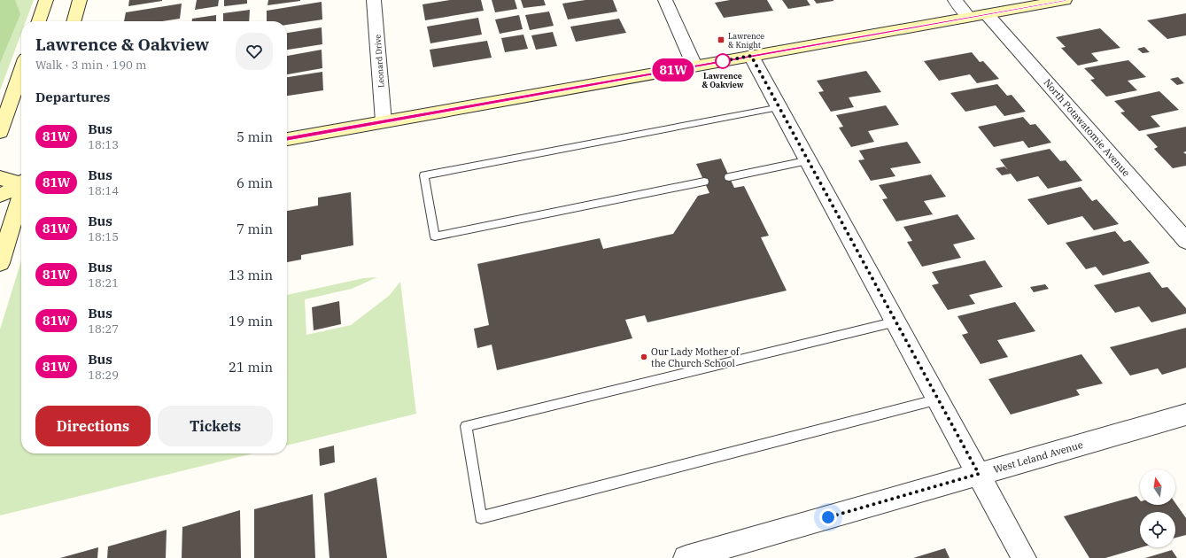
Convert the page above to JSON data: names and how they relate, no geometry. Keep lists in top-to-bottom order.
{
  "streets": {
    "street": ["Leonard Drive", "North Potawatomie Avenue", "West Leland Avenue"]
  },
  "places": {
    "transit": ["Lawrence & Knight"],
    "other": ["Lawrence & Oakview", "Our Lady Mother of the Church School"]
  },
  "lines": ["bus line 81W"],
  "north": "top",
  "page": {
    "on_map": "81W",
    "heading": [
      ["Lawrence & Oakview", "Walk · 3 min · 190 m"],
      "Departures"
    ],
    "list": [
      {
        "mark": "81W",
        "name": "Bus",
        "note": "18:13",
        "value": "5 min"
      },
      {
        "mark": "81W",
        "name": "Bus",
        "note": "18:14",
        "value": "6 min"
      },
      {
        "mark": "81W",
        "name": "Bus",
        "note": "18:15",
        "value": "7 min"
      },
      {
        "mark": "81W",
        "name": "Bus",
        "note": "18:21",
        "value": "13 min"
      },
      {
        "mark": "81W",
        "name": "Bus",
        "note": "18:27",
        "value": "19 min"
      },
      {
        "mark": "81W",
        "name": "Bus",
        "note": "18:29",
        "value": "21 min"
      }
    ],
    "buttons": ["Directions", "Tickets"]
  }
}
